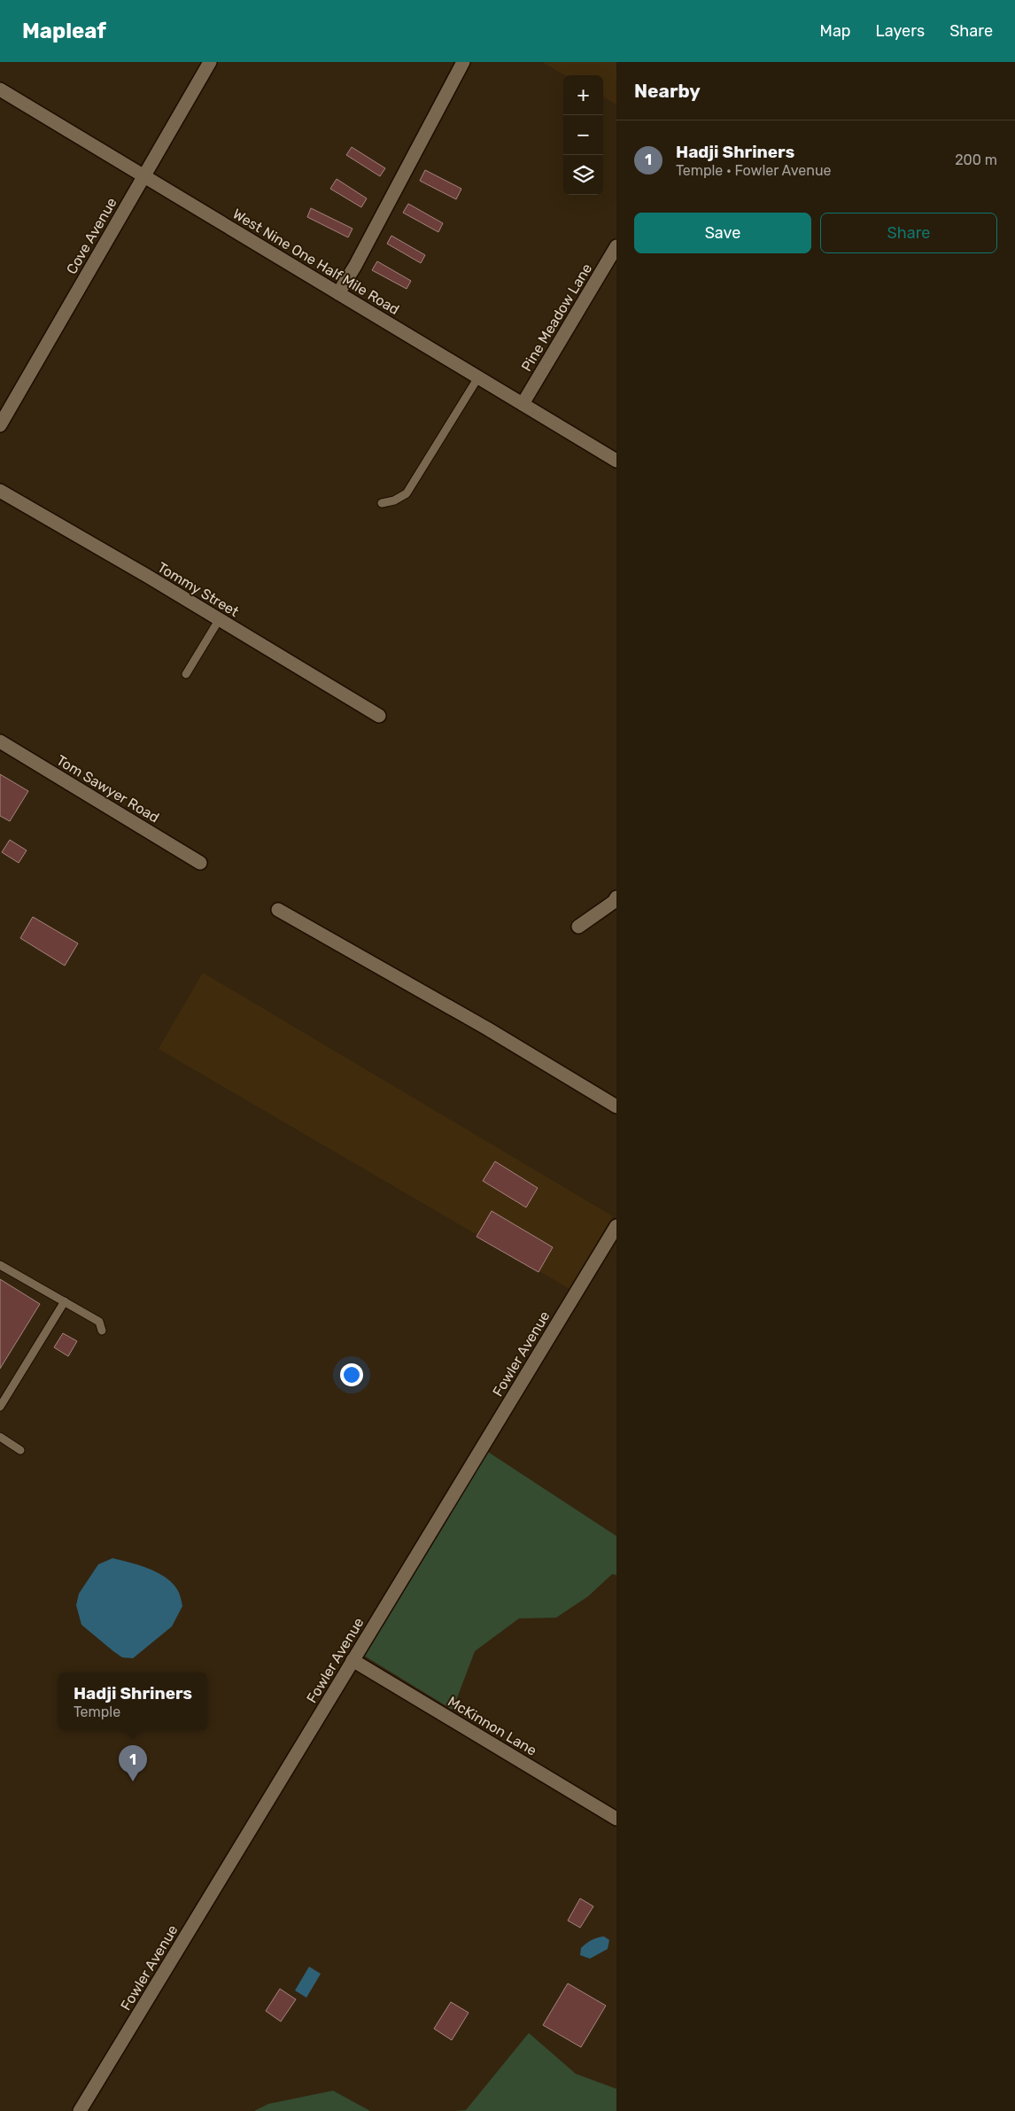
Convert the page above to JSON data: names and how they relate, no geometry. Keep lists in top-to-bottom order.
{
  "streets": {
    "street": [
      "Cove Avenue",
      "West Nine One Half Mile Road",
      "Pine Meadow Lane",
      "Tommy Street",
      "Tom Sawyer Road",
      "Fowler Avenue",
      "McKinnon Lane"
    ]
  },
  "crossings": [
    ["Cove Avenue", "West Nine One Half Mile Road"],
    ["West Nine One Half Mile Road", "Pine Meadow Lane"],
    ["Fowler Avenue", "McKinnon Lane"]
  ],
  "page": {
    "header": "Mapleaf",
    "nav": ["Map", "Layers", "Share"],
    "heading": "Nearby",
    "map_buttons": ["+", "−"],
    "list": [
      {
        "mark": "1",
        "name": "Hadji Shriners",
        "note": "Temple · Fowler Avenue",
        "value": "200 m"
      }
    ],
    "buttons": ["Save", "Share"],
    "popup": ["Hadji Shriners", "Temple"],
    "pins": "1"
  }
}
